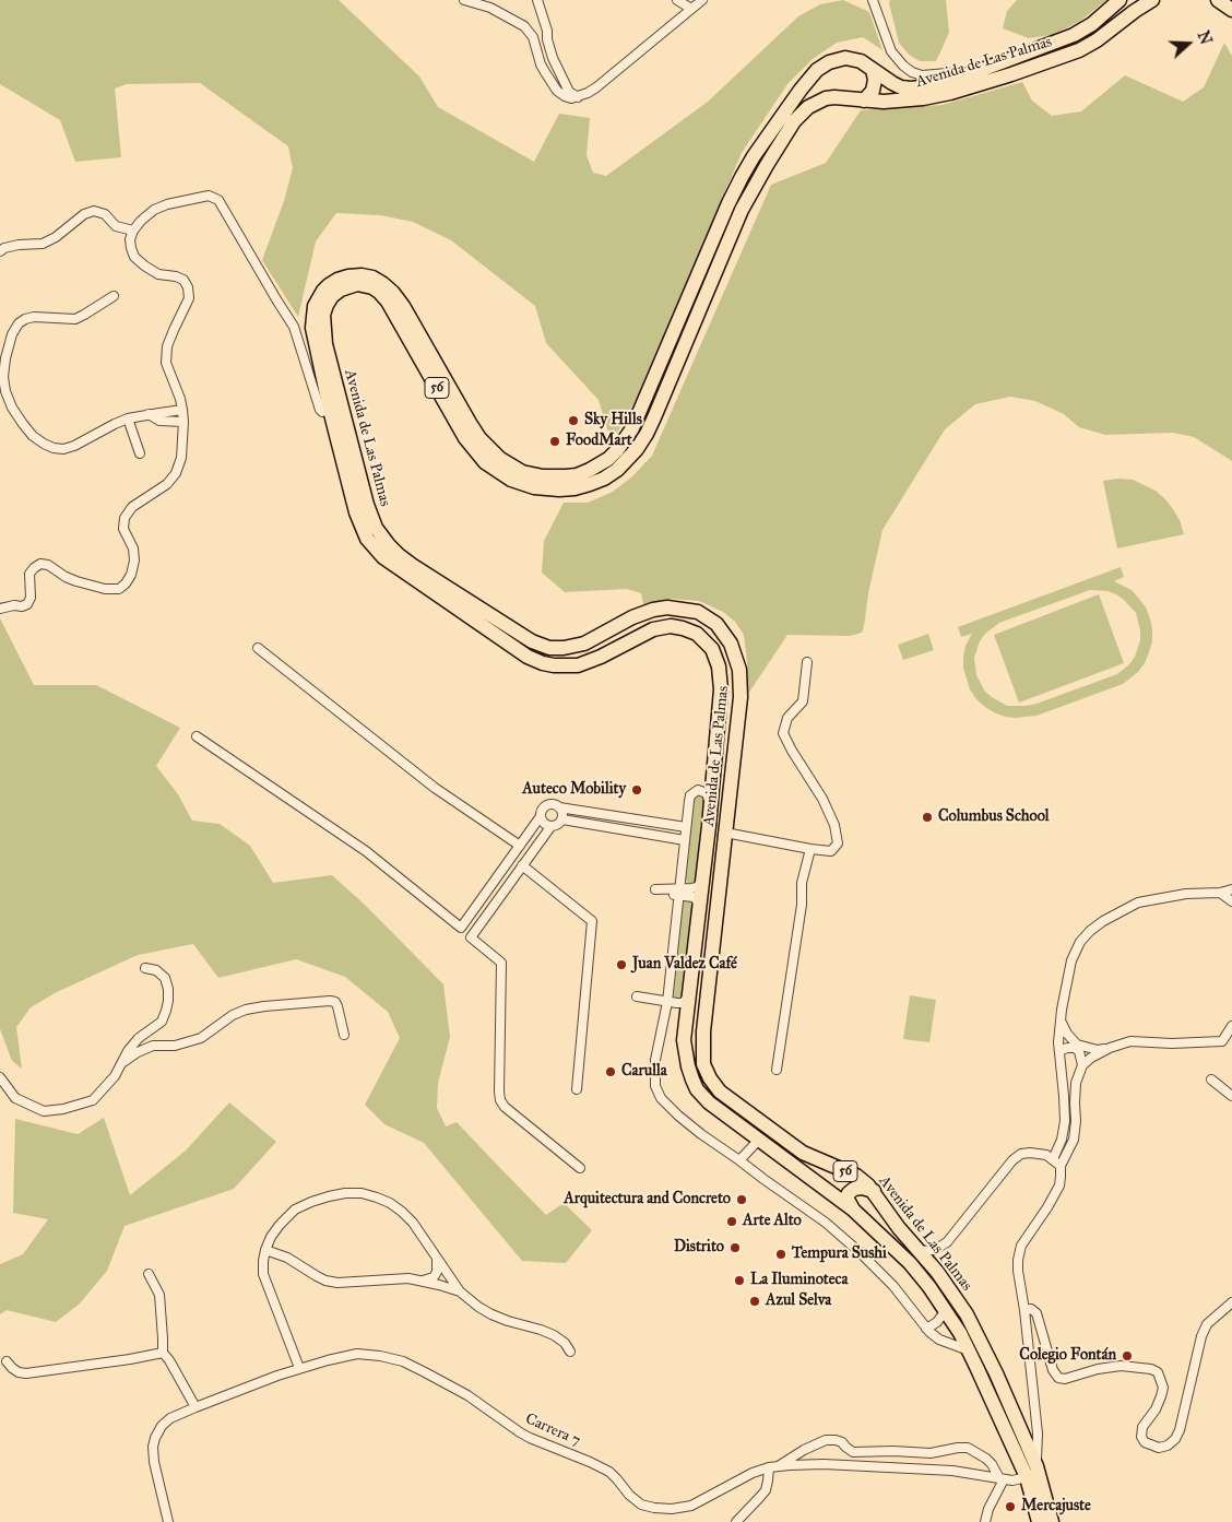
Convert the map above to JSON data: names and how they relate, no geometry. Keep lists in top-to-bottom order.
{
  "streets": {
    "main road": ["Avenida de Las Palmas", "56"],
    "street": ["Carrera 7"]
  },
  "crossings": [
    ["Avenida de Las Palmas", "Carrera 7"]
  ],
  "places": [
    "Sky Hills",
    "FoodMart",
    "Auteco Mobility",
    "Columbus School",
    "Juan Valdez Café",
    "Carulla",
    "Arquitectura and Concreto",
    "Arte Alto",
    "Distrito",
    "Tempura Sushi",
    "La Iluminoteca",
    "Azul Selva",
    "Colegio Fontán",
    "Mercajuste"
  ],
  "north": "right"
}
